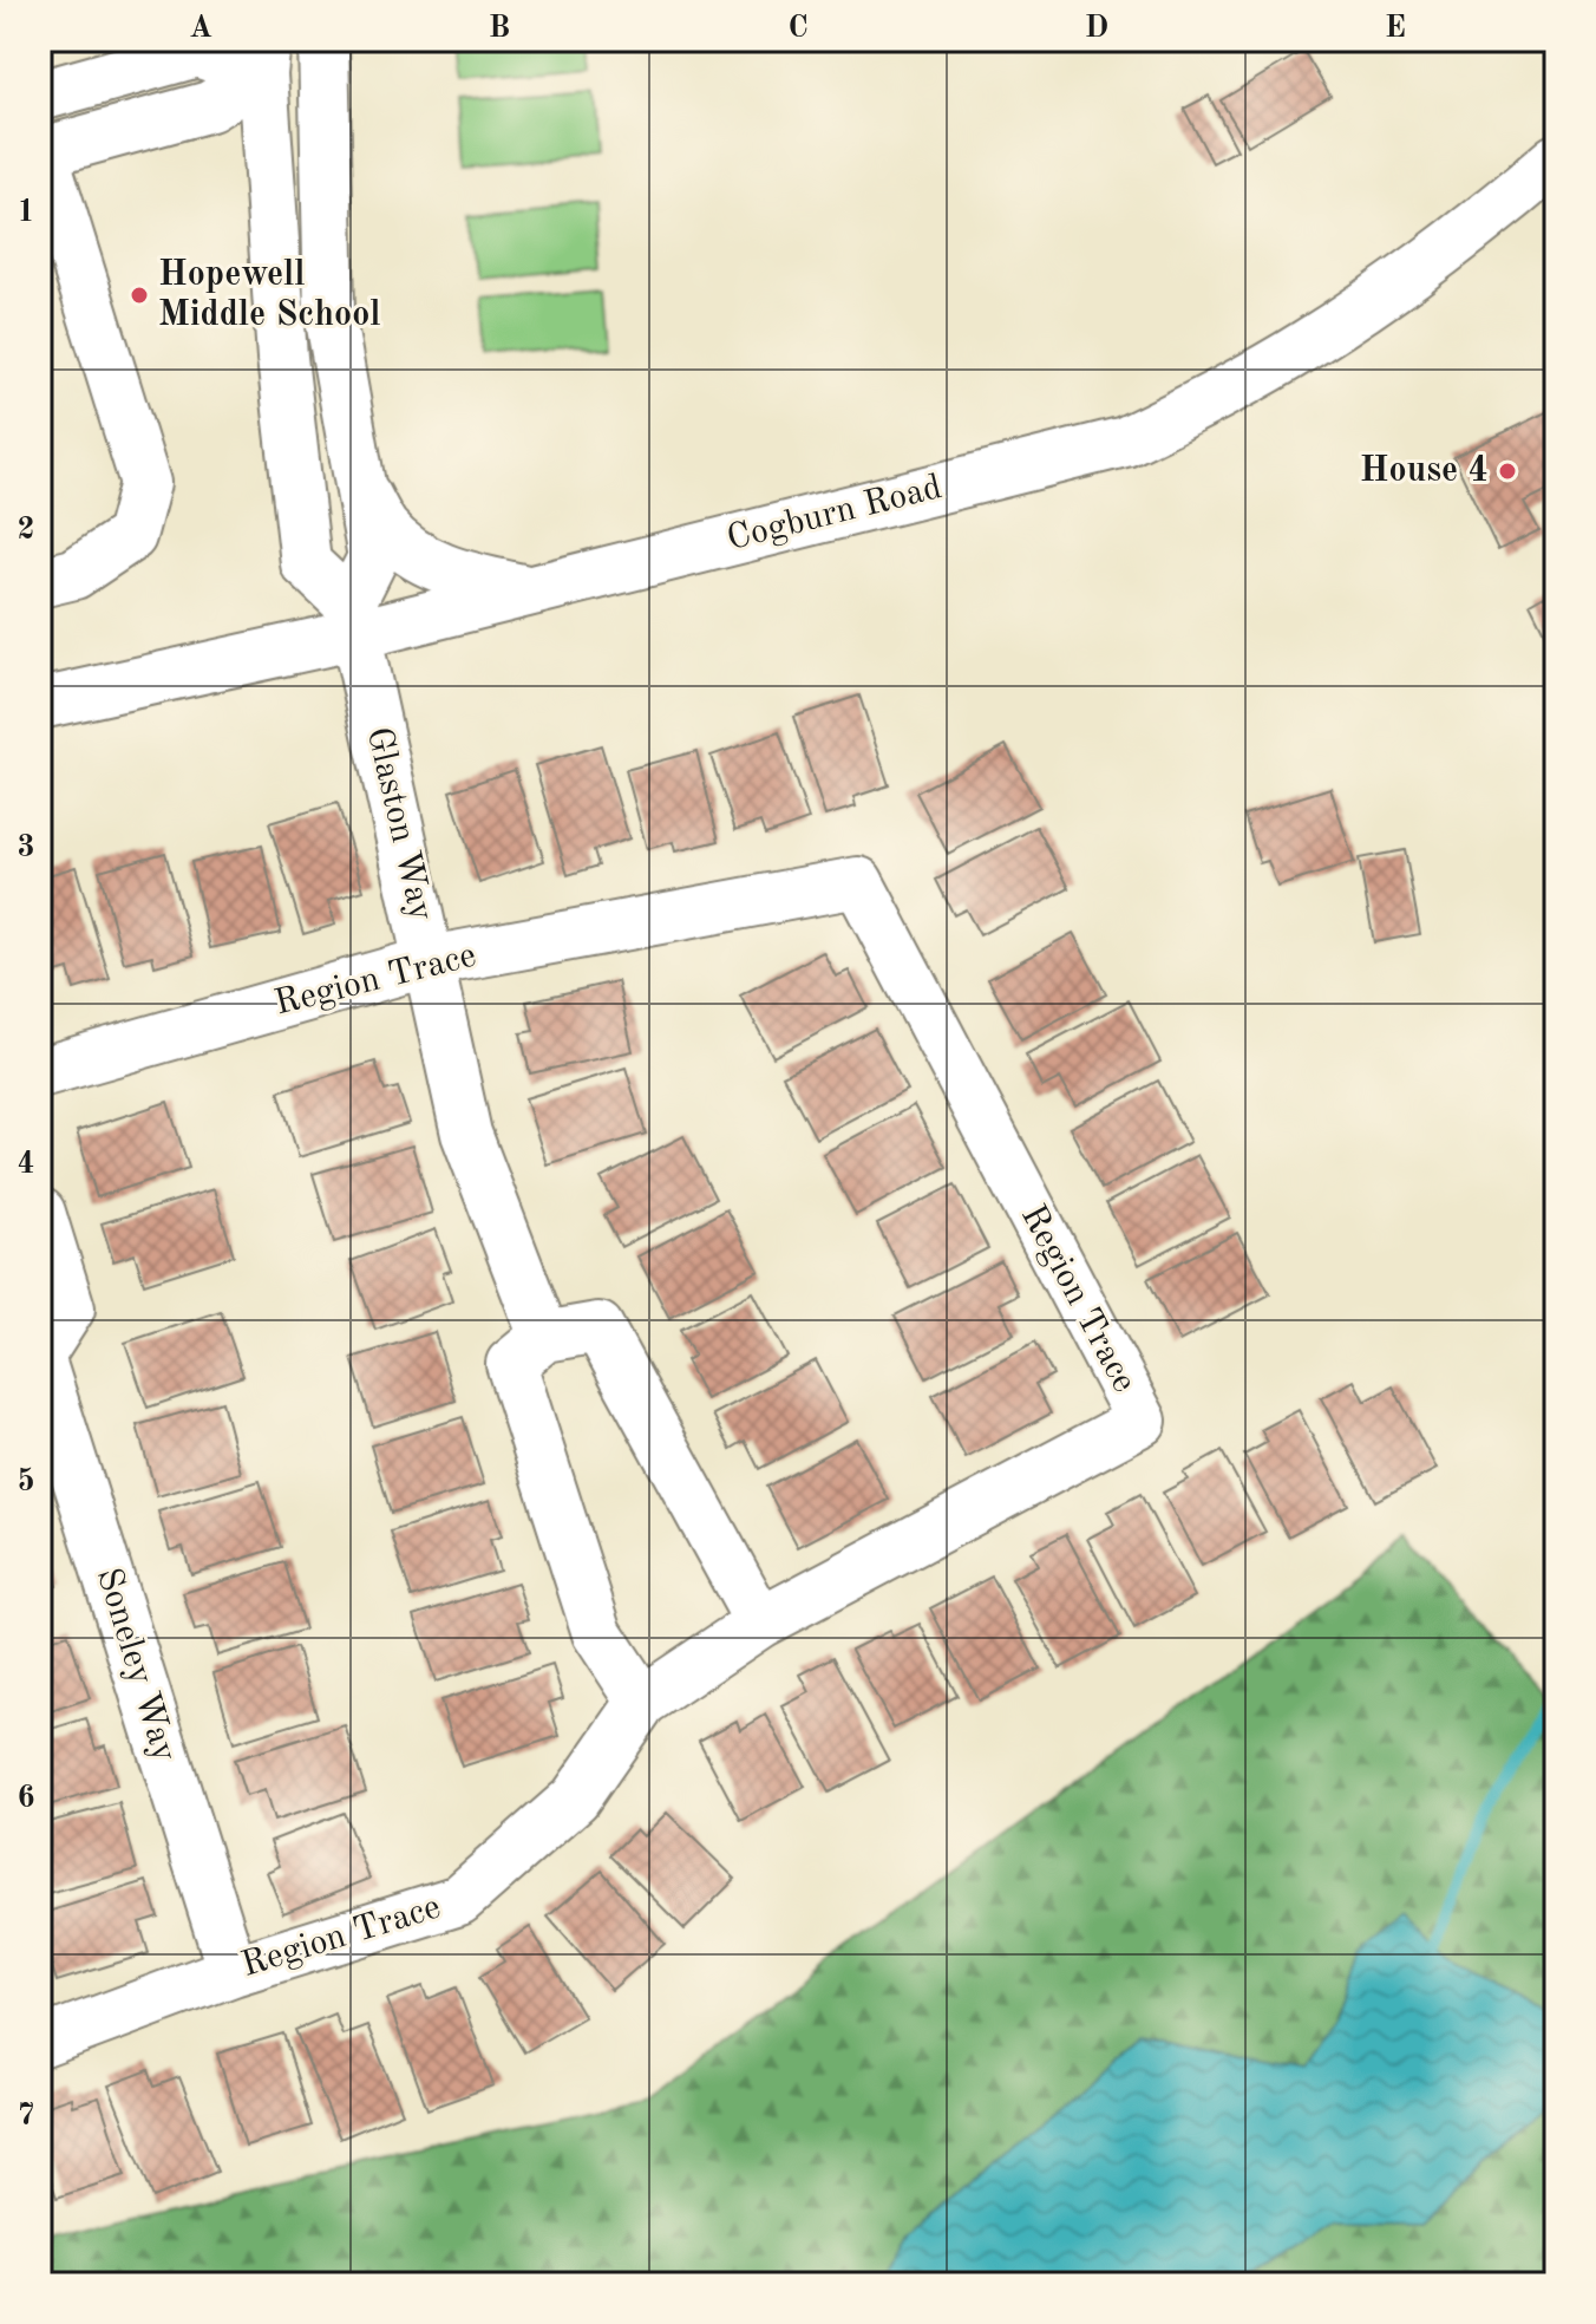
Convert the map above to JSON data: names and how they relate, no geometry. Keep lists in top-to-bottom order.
{
  "streets": {
    "street": [
      "Cogburn Road",
      "Glaston Way",
      "Region Trace",
      "Soneley Way"
    ]
  },
  "crossings": [
    ["Cogburn Road", "Glaston Way"],
    ["Glaston Way", "Region Trace"],
    ["Region Trace", "Soneley Way"]
  ],
  "places": ["Hopewell Middle School", "House 4"],
  "grid": {
    "columns": [
      "A",
      "B",
      "C",
      "D",
      "E"
    ],
    "rows": [
      "1",
      "2",
      "3",
      "4",
      "5",
      "6",
      "7"
    ]
  }
}
